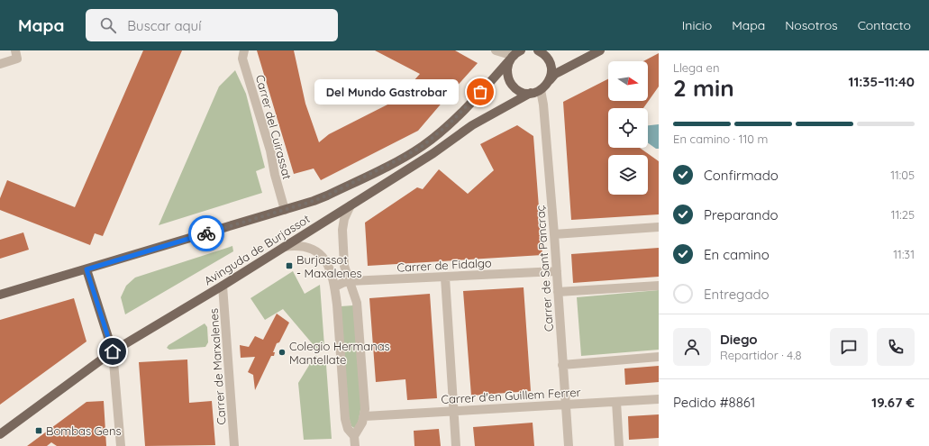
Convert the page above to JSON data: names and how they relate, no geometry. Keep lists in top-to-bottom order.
{
  "streets": {
    "main road": ["Avinguda de Burjassot"],
    "street": [
      "Carrer del Cuirassat",
      "Carrer de Fidalgo",
      "Carrer de Sant Pancraç",
      "Carrer de Marxalenes",
      "Carrer d'en Guillem Ferrer"
    ]
  },
  "crossings": [
    ["Carrer del Cuirassat", "Avinguda de Burjassot"],
    ["Avinguda de Burjassot", "Carrer de Sant Pancraç"],
    ["Avinguda de Burjassot", "Carrer de Marxalenes"],
    ["Carrer de Fidalgo", "Carrer de Sant Pancraç"],
    ["Carrer de Sant Pancraç", "Carrer d'en Guillem Ferrer"]
  ],
  "places": {
    "other": ["Del Mundo Gastrobar", "Colegio Hermanas Mantellate"],
    "transit": ["Burjassot - Maxalenes", "Bombas Gens"]
  },
  "north": "right",
  "page": {
    "header": "Mapa",
    "search": "Buscar aquí",
    "nav": [
      "Inicio",
      "Mapa",
      "Nosotros",
      "Contacto"
    ],
    "heading": ["2 min", "Llega en", "11:35–11:40"],
    "panel": [
      "Diego",
      "Repartidor · 4.8",
      "Pedido #8861",
      "19.67 €"
    ],
    "bubble": "Del Mundo Gastrobar",
    "bar": "En camino · 110 m",
    "list": [
      ["Confirmado", "11:05"],
      ["Preparando", "11:25"],
      ["En camino", "11:31"],
      "Entregado"
    ]
  }
}
